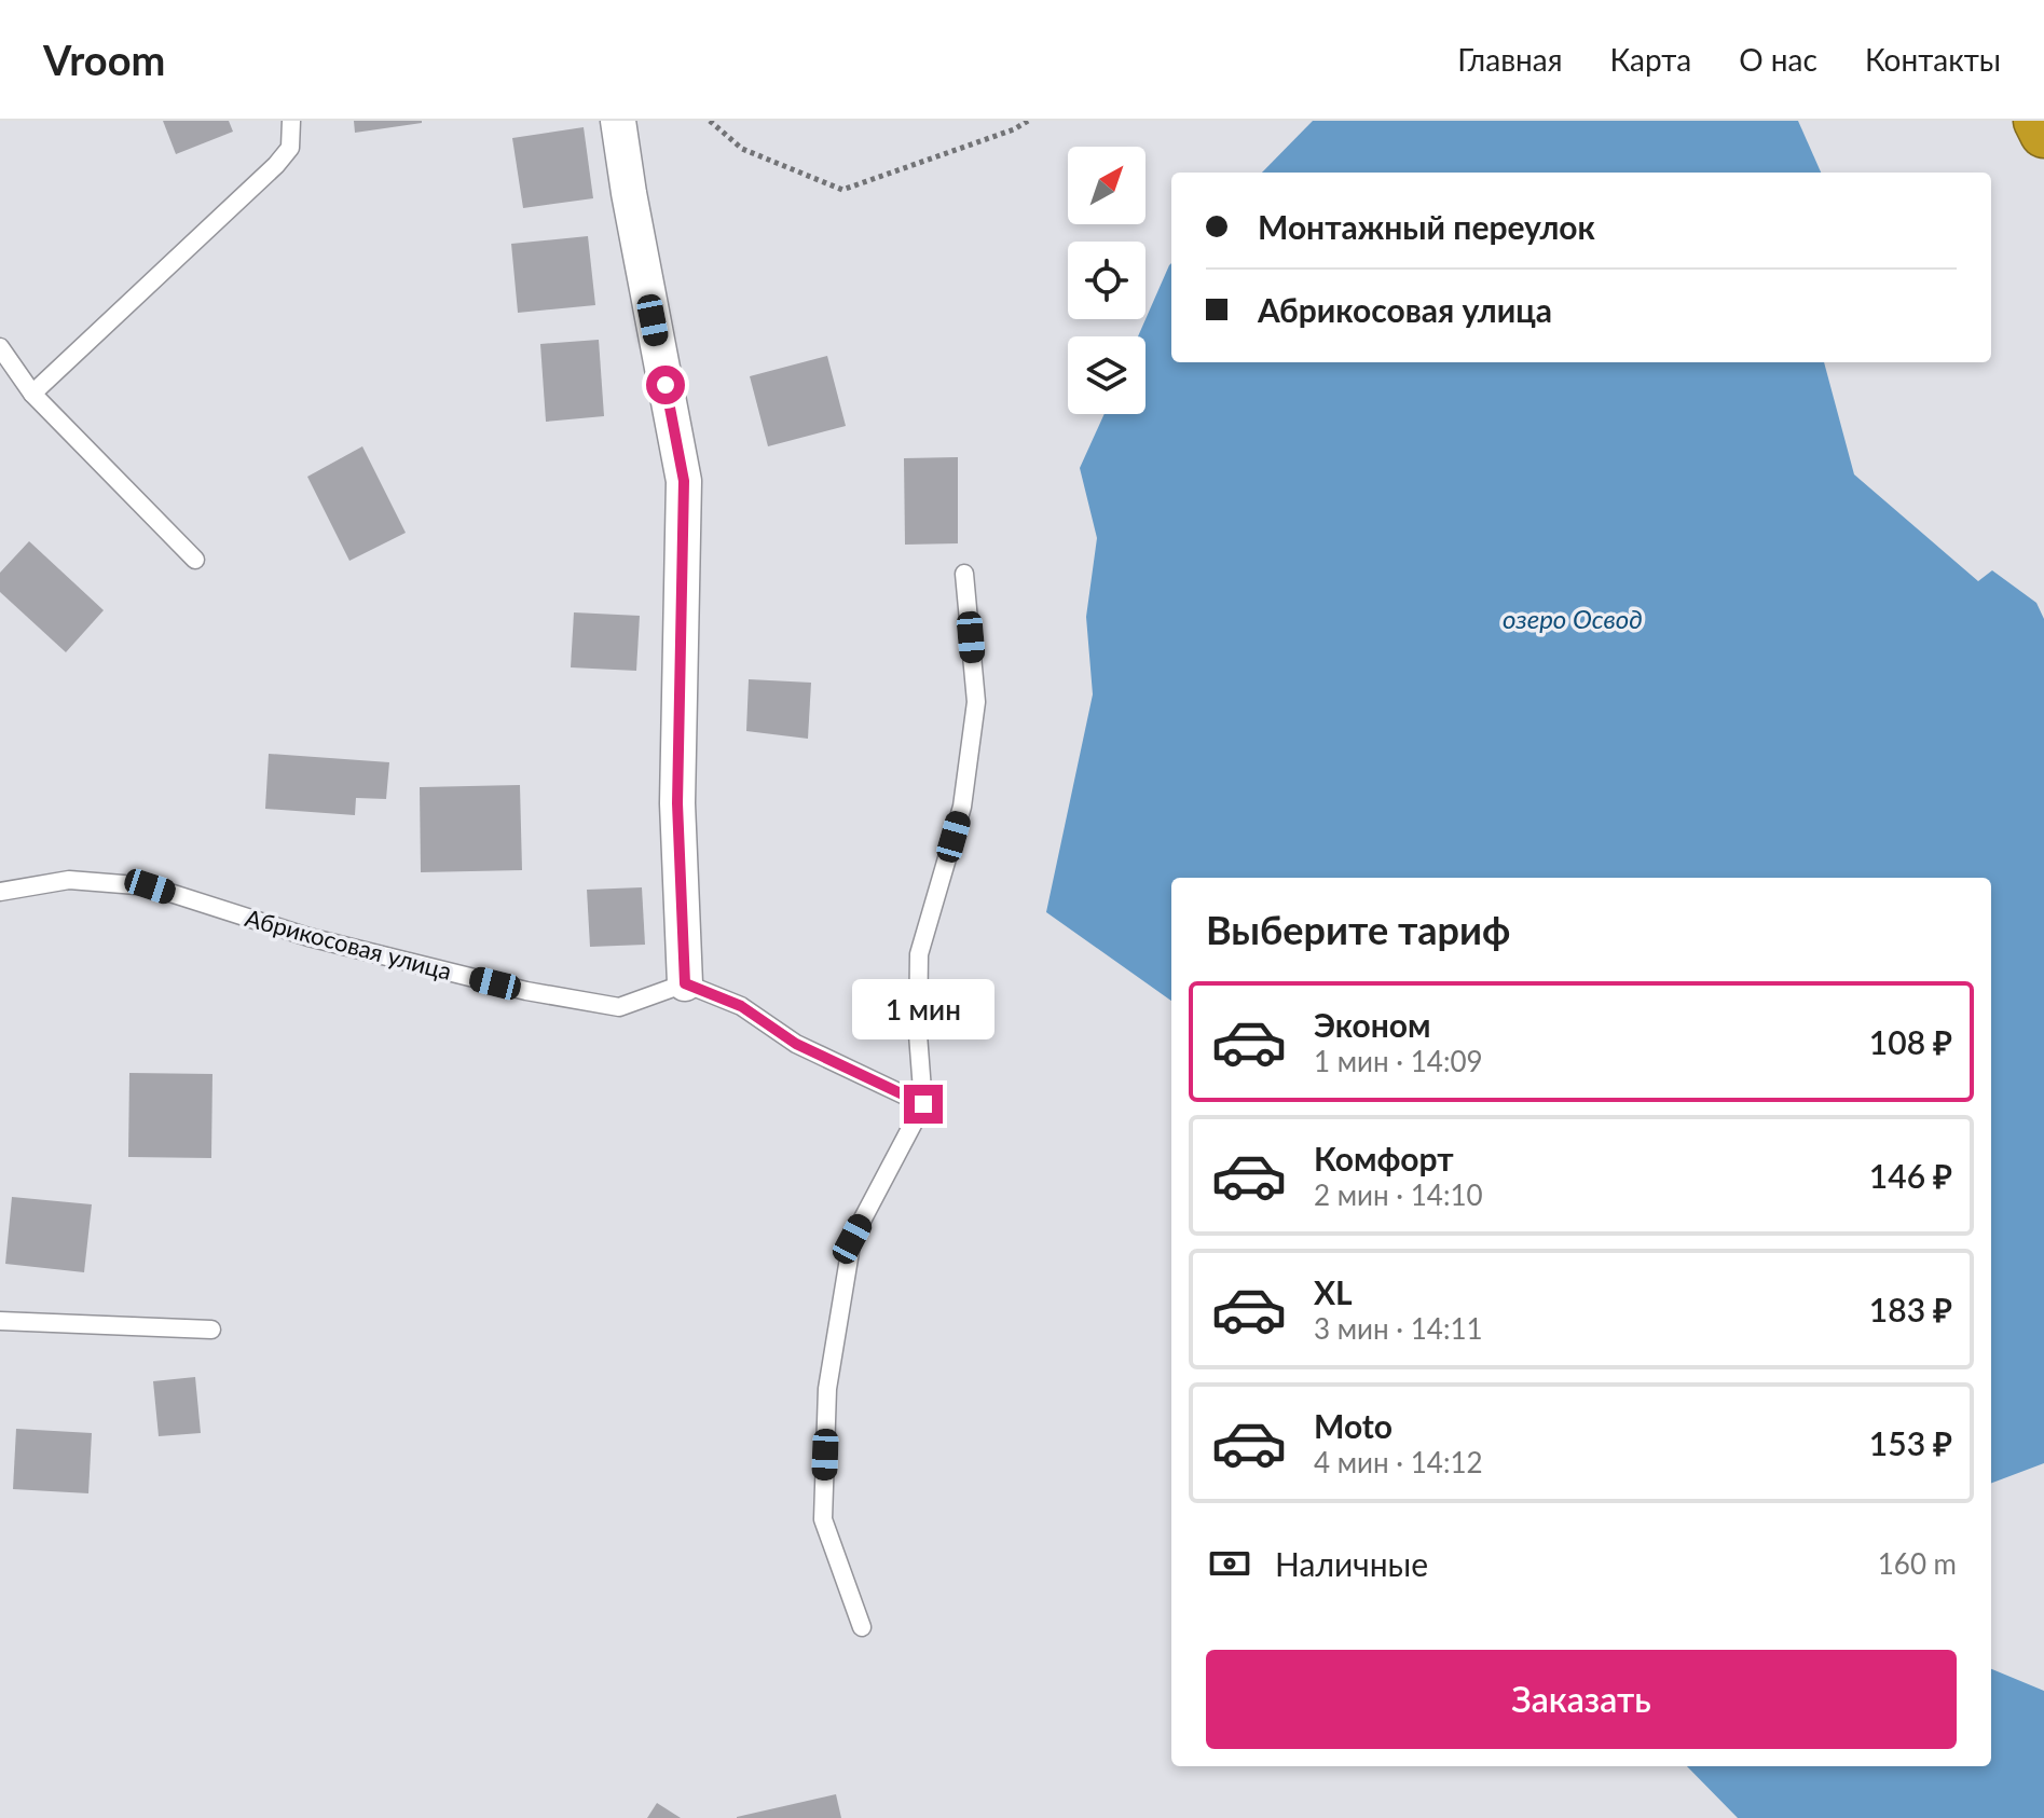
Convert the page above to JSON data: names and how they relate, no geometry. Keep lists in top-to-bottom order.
{
  "streets": {
    "lane": ["Абрикосовая улица"]
  },
  "water": ["озеро Освод"],
  "north": "top right",
  "page": {
    "header": "Vroom",
    "nav": [
      "Главная",
      "Карта",
      "О нас",
      "Контакты"
    ],
    "banner": ["Монтажный переулок", "Абрикосовая улица"],
    "heading": "Выберите тариф",
    "bubble": "1 мин",
    "list": [
      {
        "name": "Эконом",
        "note": "1 мин · 14:09",
        "value": "108 ₽"
      },
      {
        "name": "Комфорт",
        "note": "2 мин · 14:10",
        "value": "146 ₽"
      },
      {
        "name": "XL",
        "note": "3 мин · 14:11",
        "value": "183 ₽"
      },
      {
        "name": "Moto",
        "note": "4 мин · 14:12",
        "value": "153 ₽"
      }
    ],
    "pay": ["Наличные", "160 m"],
    "buttons": "Заказать"
  }
}
